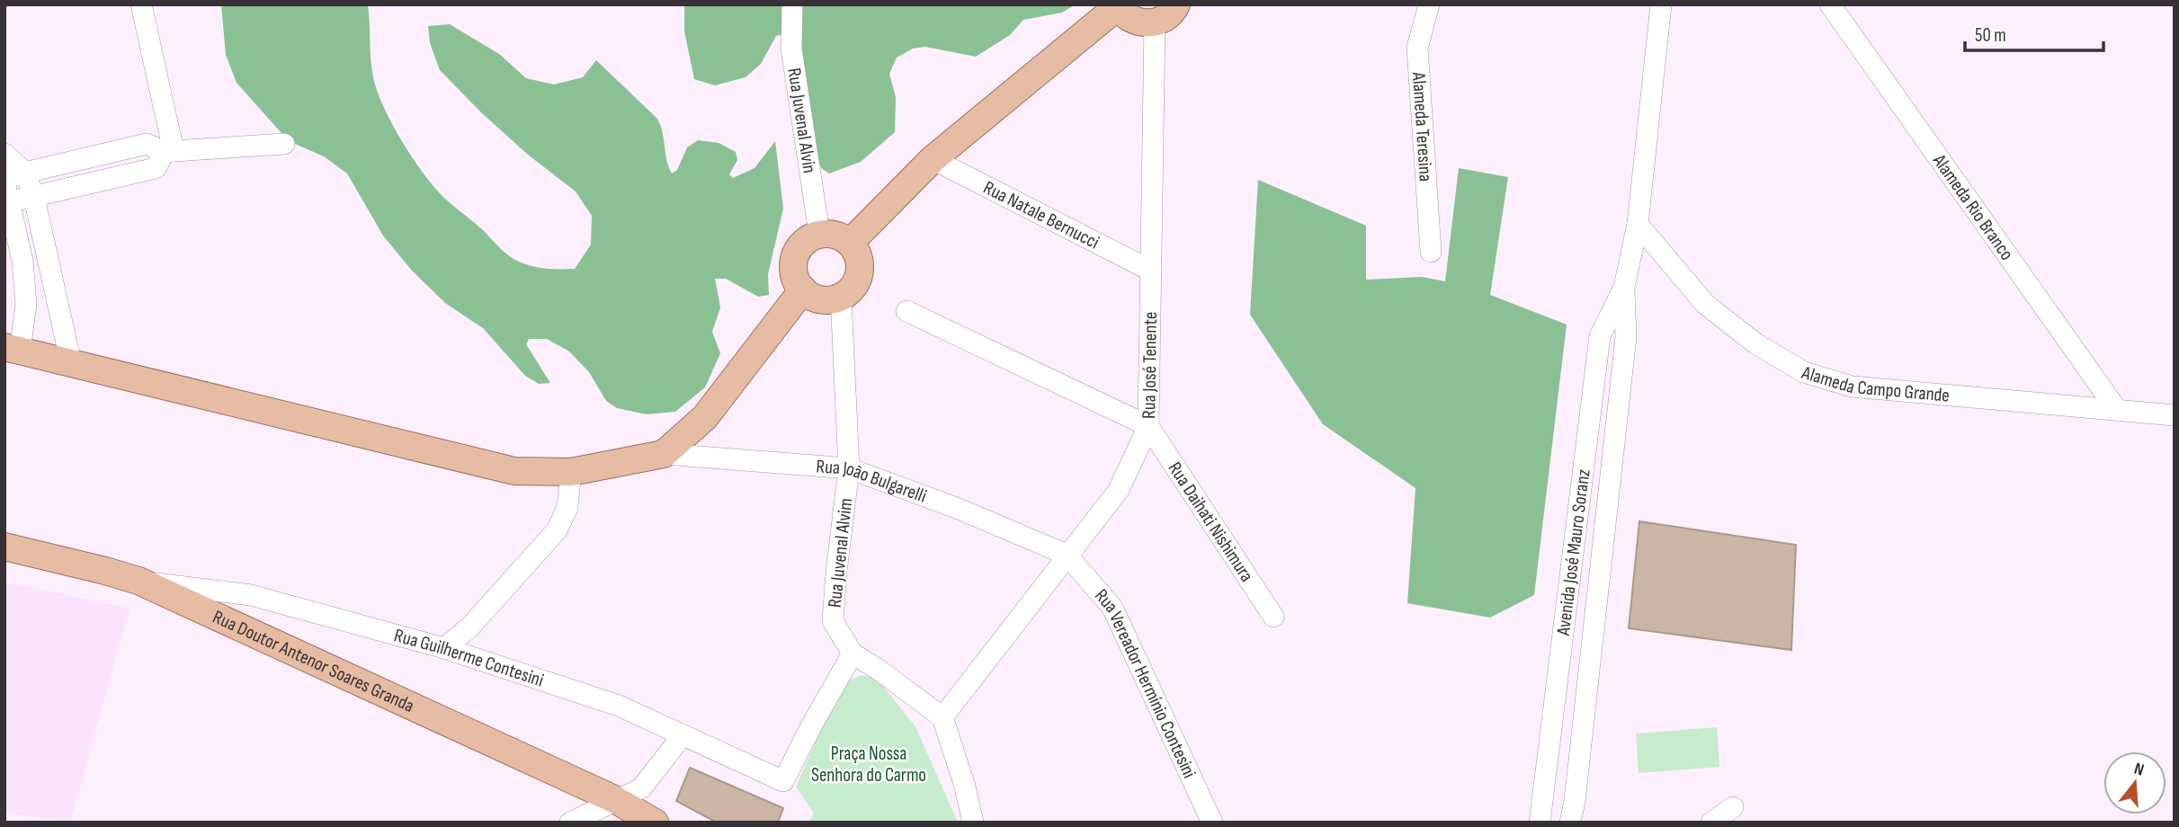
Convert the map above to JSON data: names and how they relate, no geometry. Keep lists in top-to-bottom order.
{
  "streets": {
    "main road": ["Rua Doutor Antenor Soares Granda"],
    "street": [
      "Rua Juvenal Alvin",
      "Alameda Teresina",
      "Alameda Rio Branco",
      "Rua Natale Bernucci",
      "Rua José Tenente",
      "Alameda Campo Grande",
      "Rua João Bulgarelli",
      "Rua Daihati Nishimura",
      "Avenida José Mauro Soranz",
      "Rua Juvenal Alvim",
      "Rua Guilherme Contesini",
      "Rua Vereador Hermínio Contesini"
    ]
  },
  "crossings": [
    ["Rua Juvenal Alvin", "Rua Juvenal Alvim"],
    ["Alameda Rio Branco", "Alameda Campo Grande"],
    ["Rua Natale Bernucci", "Rua José Tenente"],
    ["Rua José Tenente", "Rua João Bulgarelli"],
    ["Rua José Tenente", "Rua Daihati Nishimura"],
    ["Rua José Tenente", "Rua Vereador Hermínio Contesini"],
    ["Alameda Campo Grande", "Avenida José Mauro Soranz"],
    ["Rua João Bulgarelli", "Rua Juvenal Alvim"],
    ["Rua João Bulgarelli", "Rua Vereador Hermínio Contesini"],
    ["Rua Juvenal Alvim", "Rua Guilherme Contesini"],
    ["Rua Guilherme Contesini", "Rua Doutor Antenor Soares Granda"]
  ],
  "parks": ["Praça Nossa Senhora do Carmo"],
  "scale_bar": "50 m",
  "north": "top"
}
